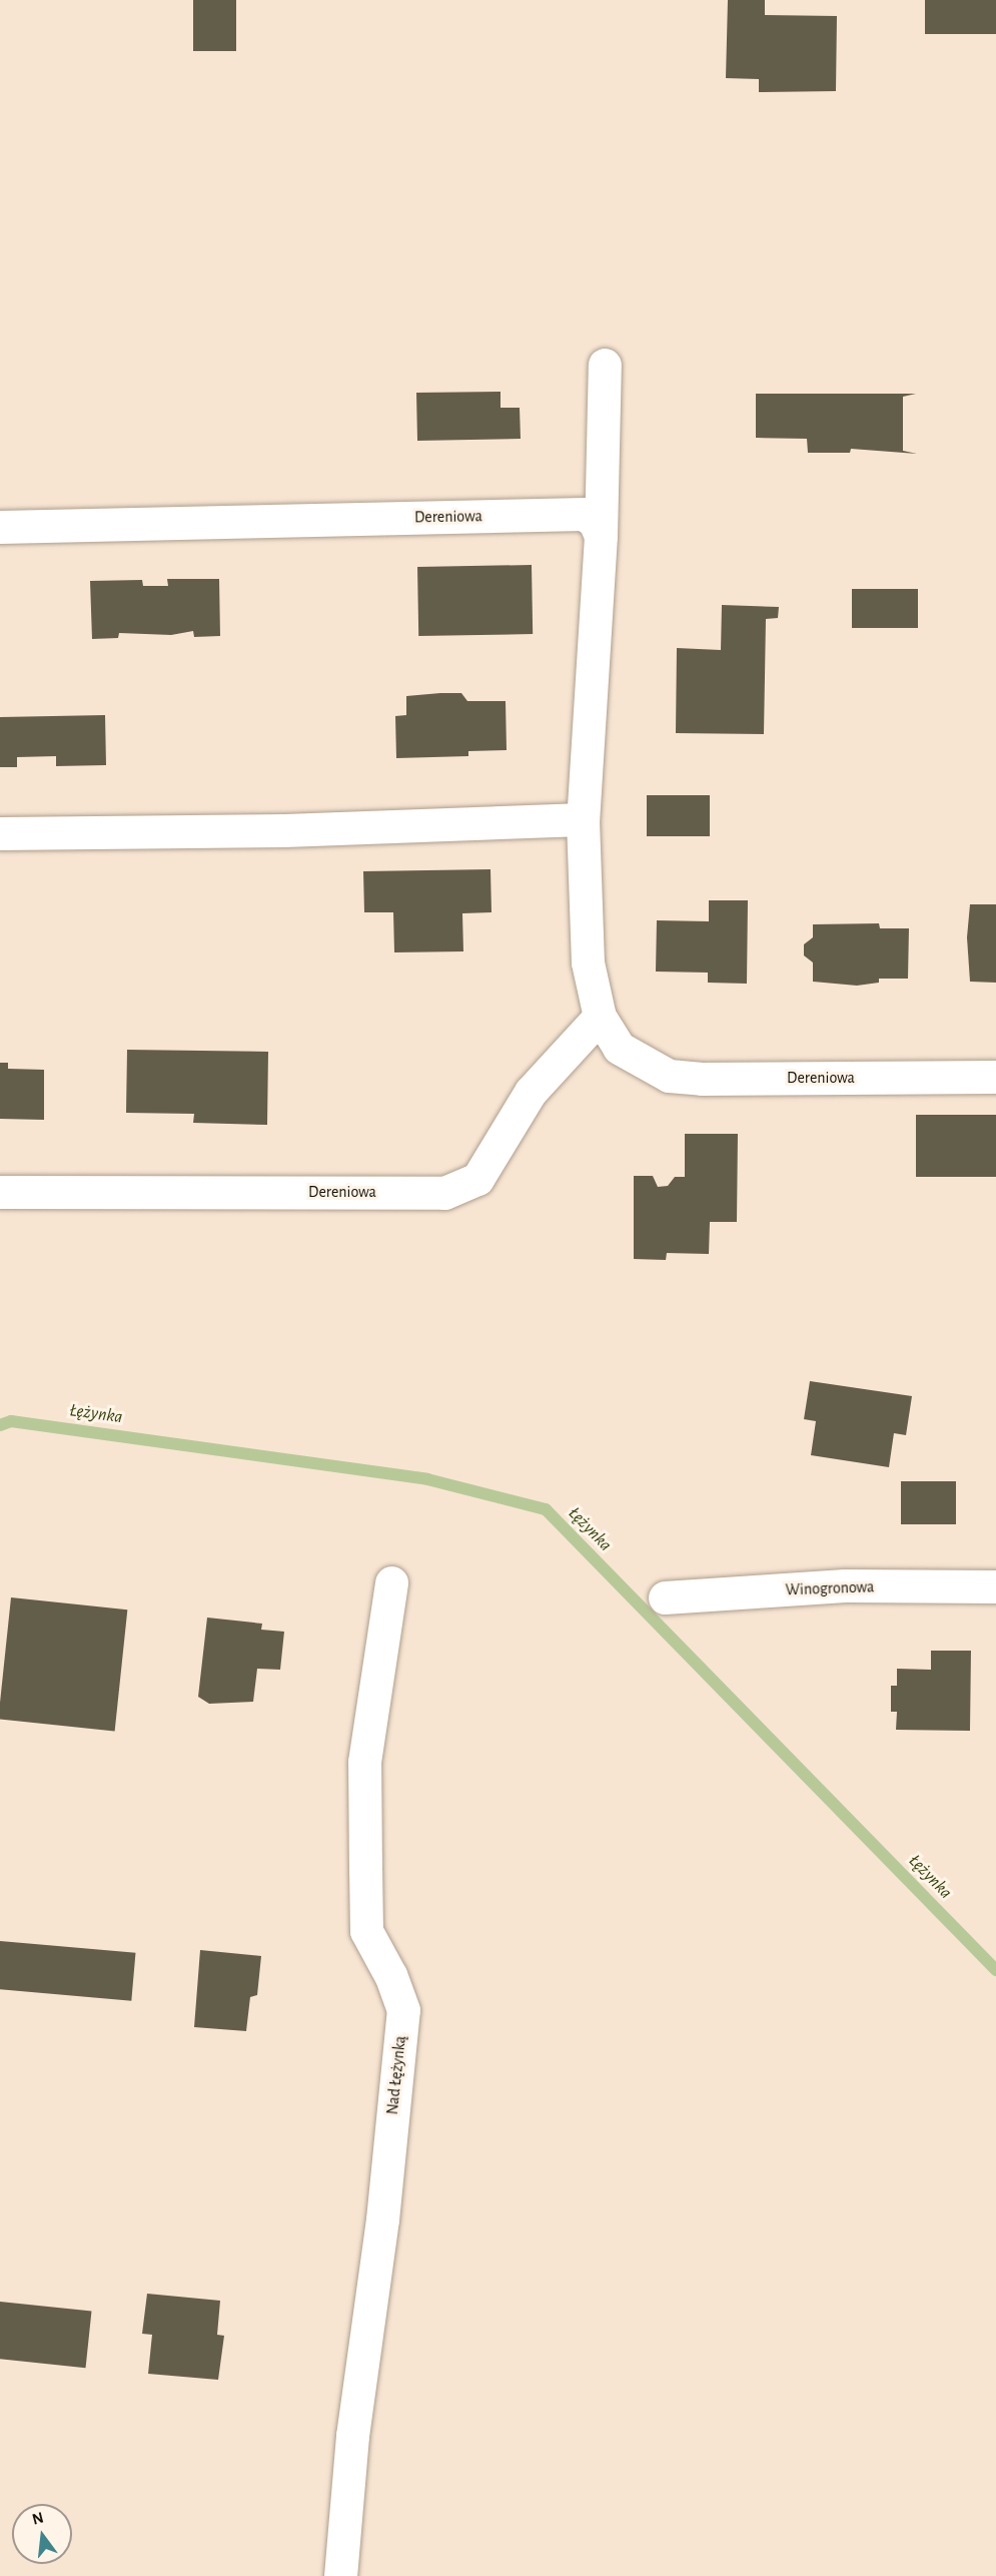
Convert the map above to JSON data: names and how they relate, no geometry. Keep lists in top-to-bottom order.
{
  "streets": {
    "street": ["Dereniowa", "Winogronowa", "Nad Łężynką"]
  },
  "water": ["Łężynka"],
  "north": "top"
}
